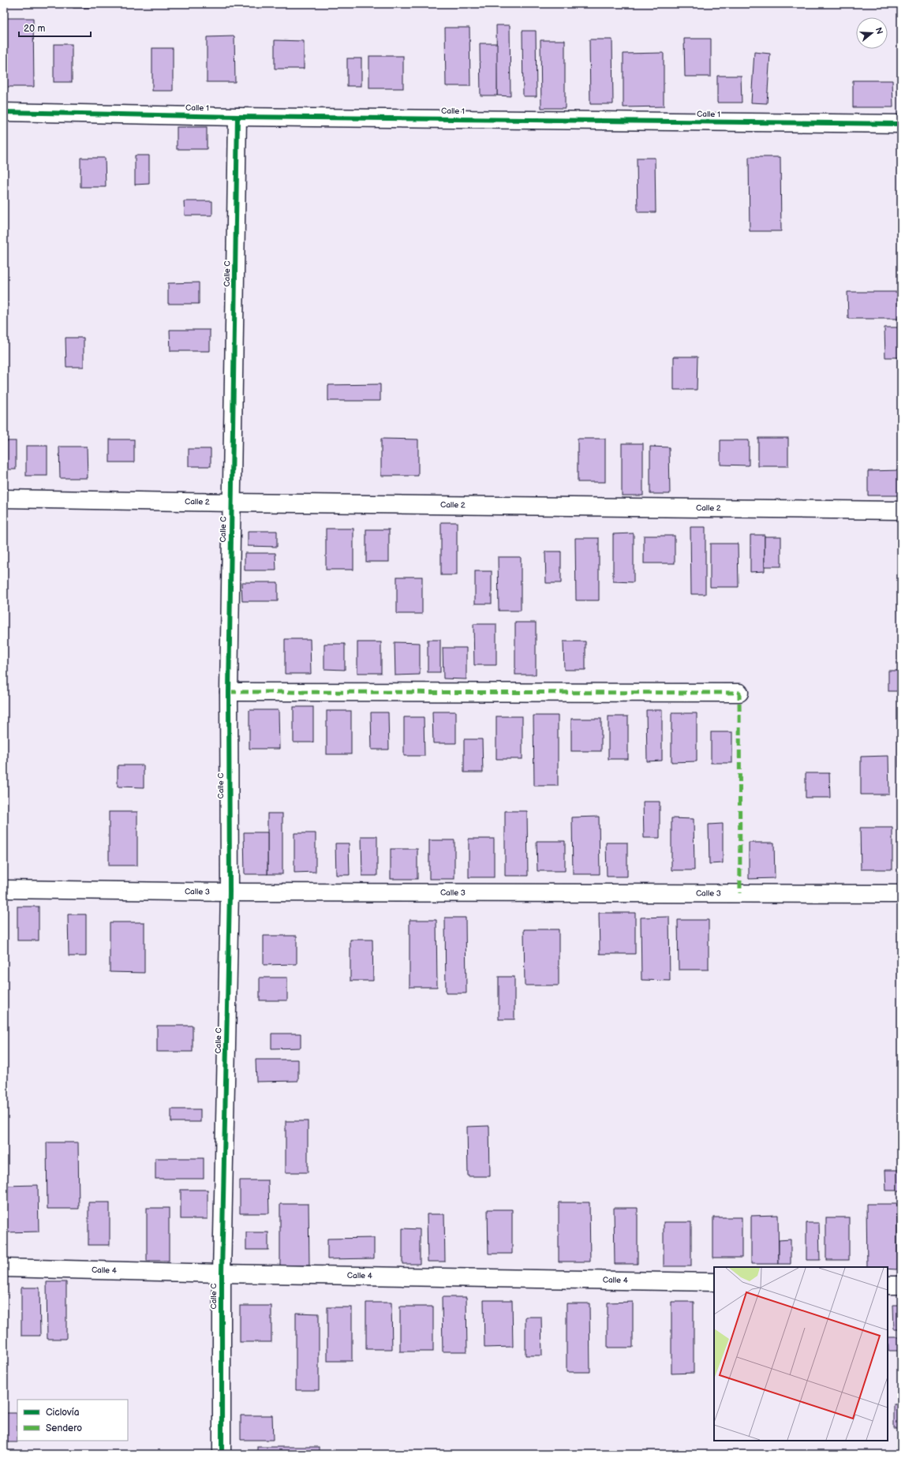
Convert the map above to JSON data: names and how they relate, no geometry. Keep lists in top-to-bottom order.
{
  "streets": {
    "street": [
      "Calle 1",
      "Calle C",
      "Calle 2",
      "Calle 3",
      "Calle 4"
    ]
  },
  "crossings": [
    ["Calle 1", "Calle C"],
    ["Calle C", "Calle 2"],
    ["Calle C", "Calle 3"],
    ["Calle C", "Calle 4"]
  ],
  "legend": ["Ciclovía", "Sendero"],
  "scale_bar": "20 m",
  "north": "right"
}
